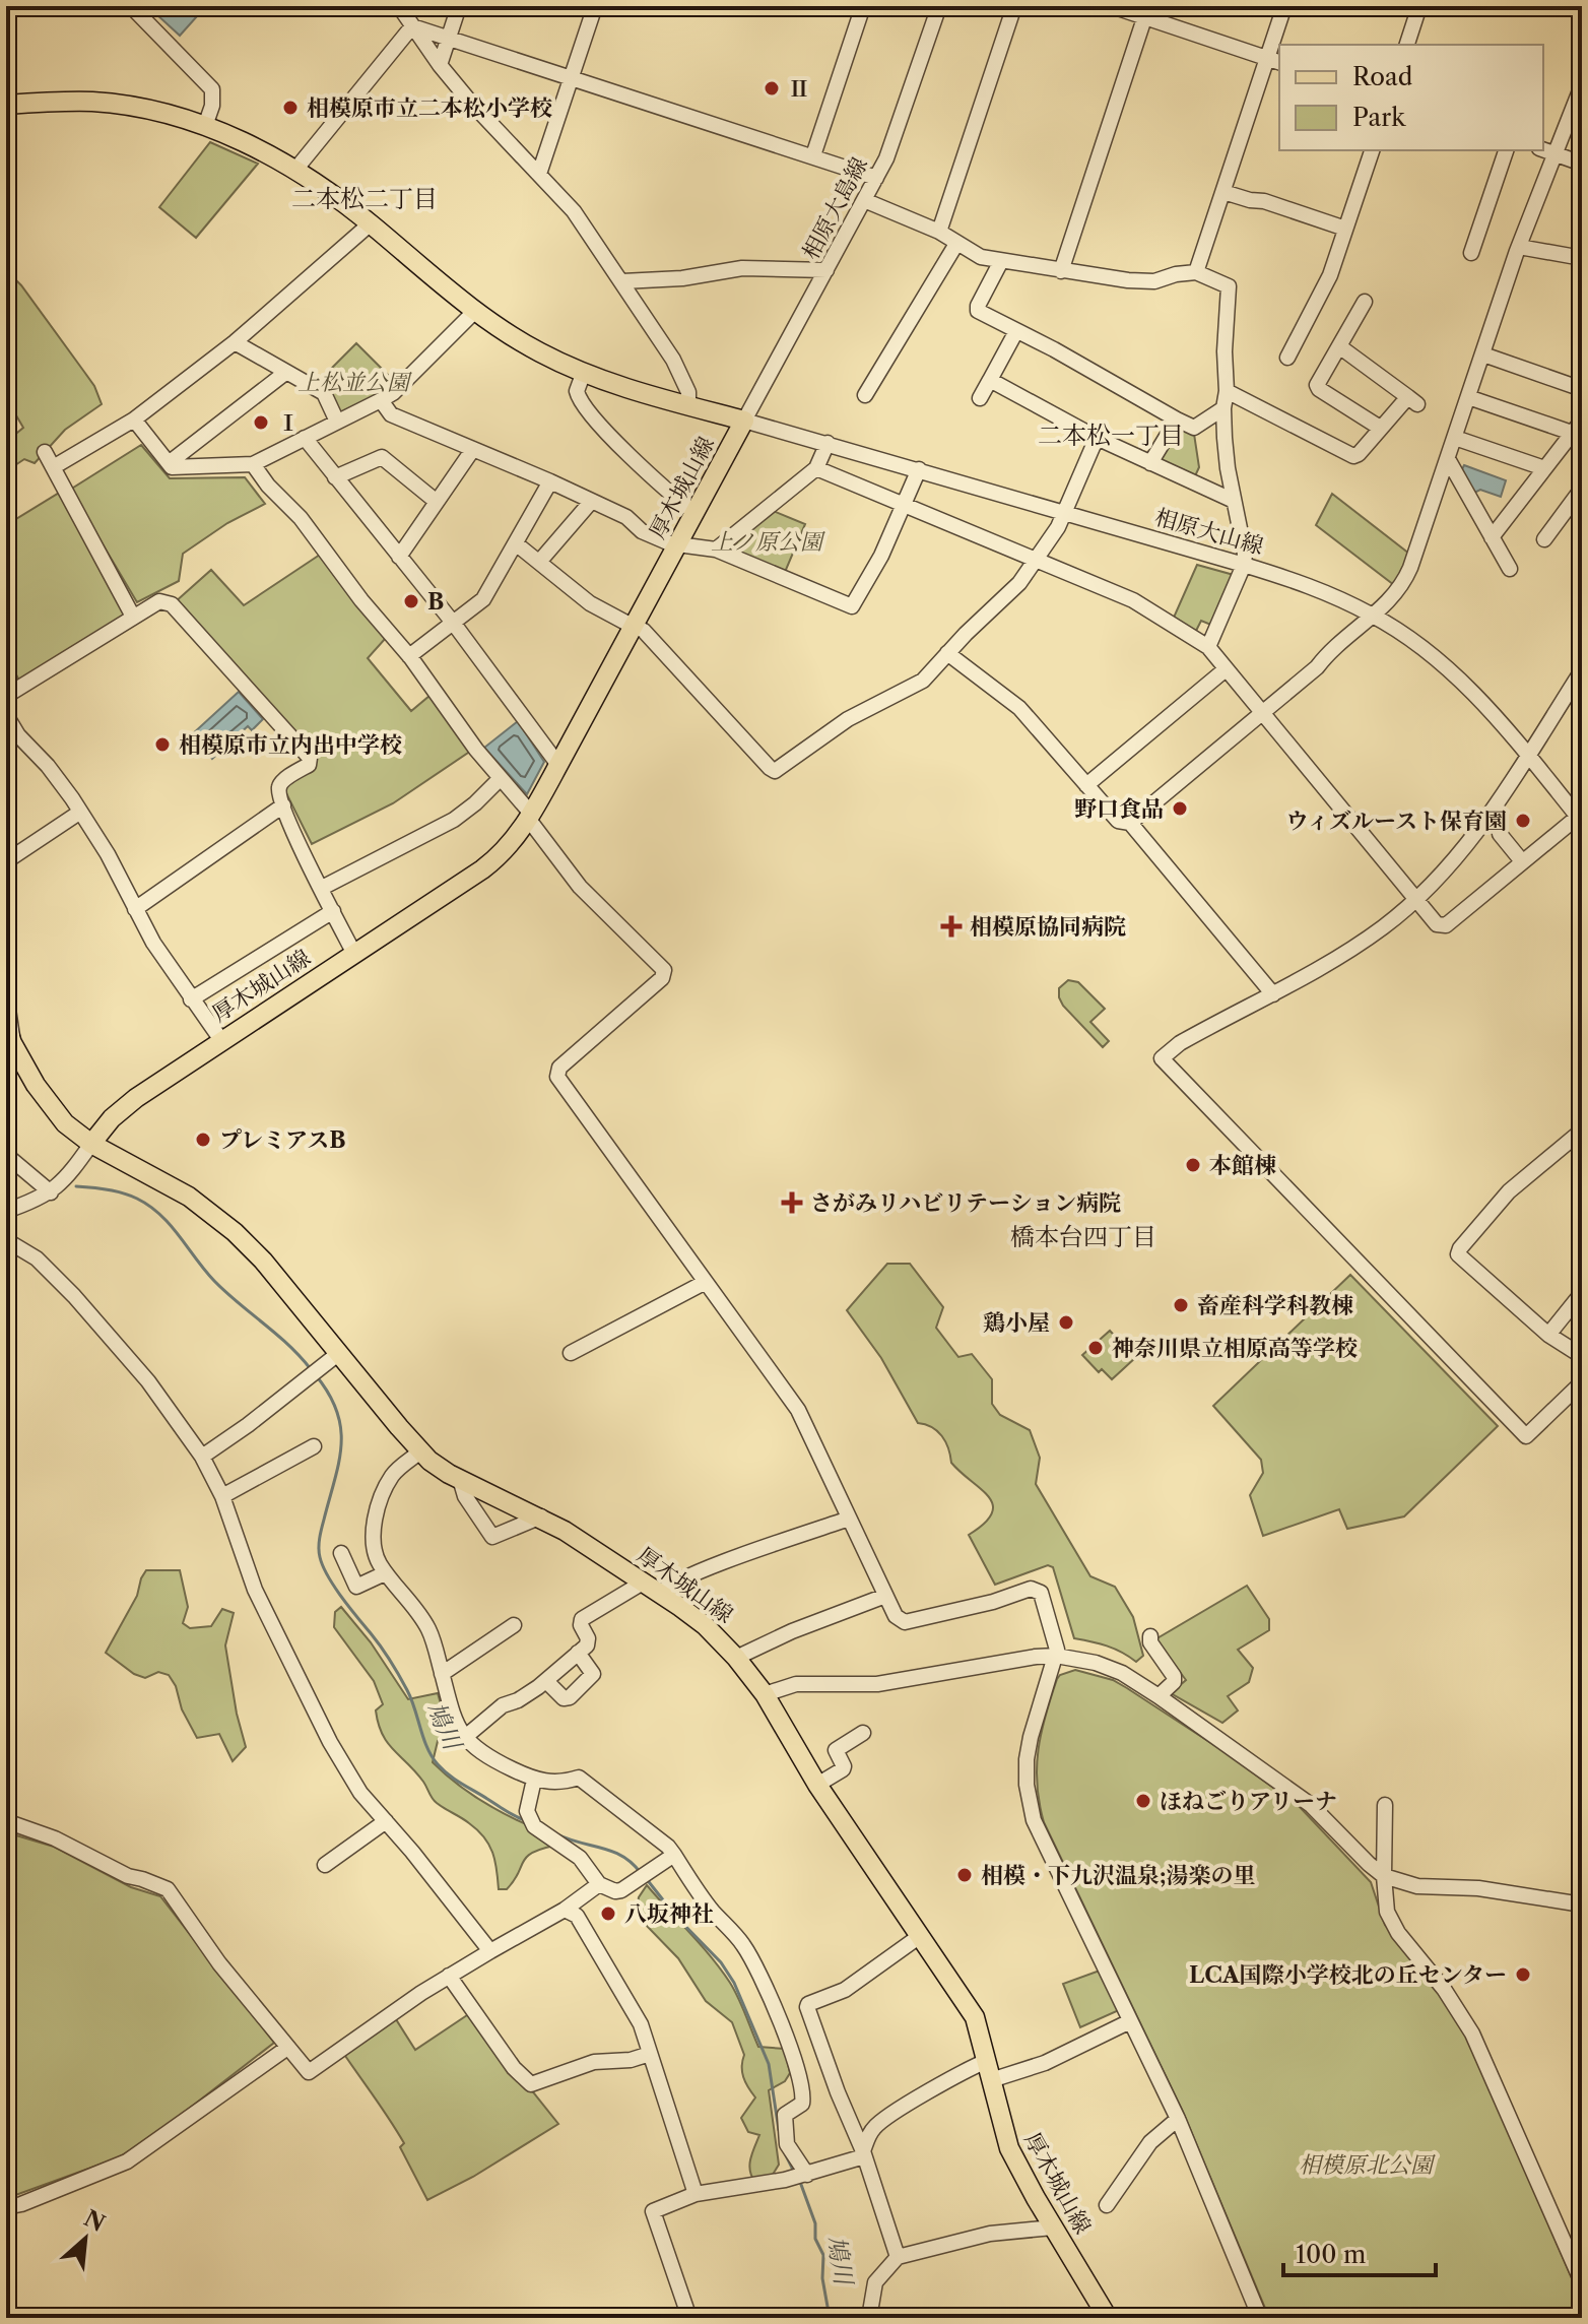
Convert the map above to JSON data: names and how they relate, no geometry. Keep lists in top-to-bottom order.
{
  "streets": {
    "main road": ["厚木城山線"],
    "street": ["相原大島線", "相原大山線"]
  },
  "crossings": [
    ["相原大島線", "厚木城山線"],
    ["相原大島線", "相原大山線"],
    ["厚木城山線", "相原大山線"]
  ],
  "districts": ["二本松二丁目", "二本松一丁目", "橋本台四丁目"],
  "water": ["鳩川"],
  "parks": ["上松並公園", "上ノ原公園", "相模原北公園"],
  "places": {
    "other": [
      "Ⅱ",
      "相模原市立二本松小学校",
      "Ⅰ",
      "B",
      "相模原市立内出中学校",
      "野口食品",
      "ウィズルースト保育園",
      "プレミアスB",
      "本館棟",
      "畜産科学科教棟",
      "鶏小屋",
      "神奈川県立相原高等学校",
      "ほねごりアリーナ",
      "相模・下九沢温泉;湯楽の里",
      "八坂神社",
      "LCA国際小学校北の丘センター"
    ],
    "health": ["相模原協同病院", "さがみリハビリテーション病院"]
  },
  "legend": ["Road", "Park"],
  "scale_bar": "100 m",
  "north": "top right"
}
